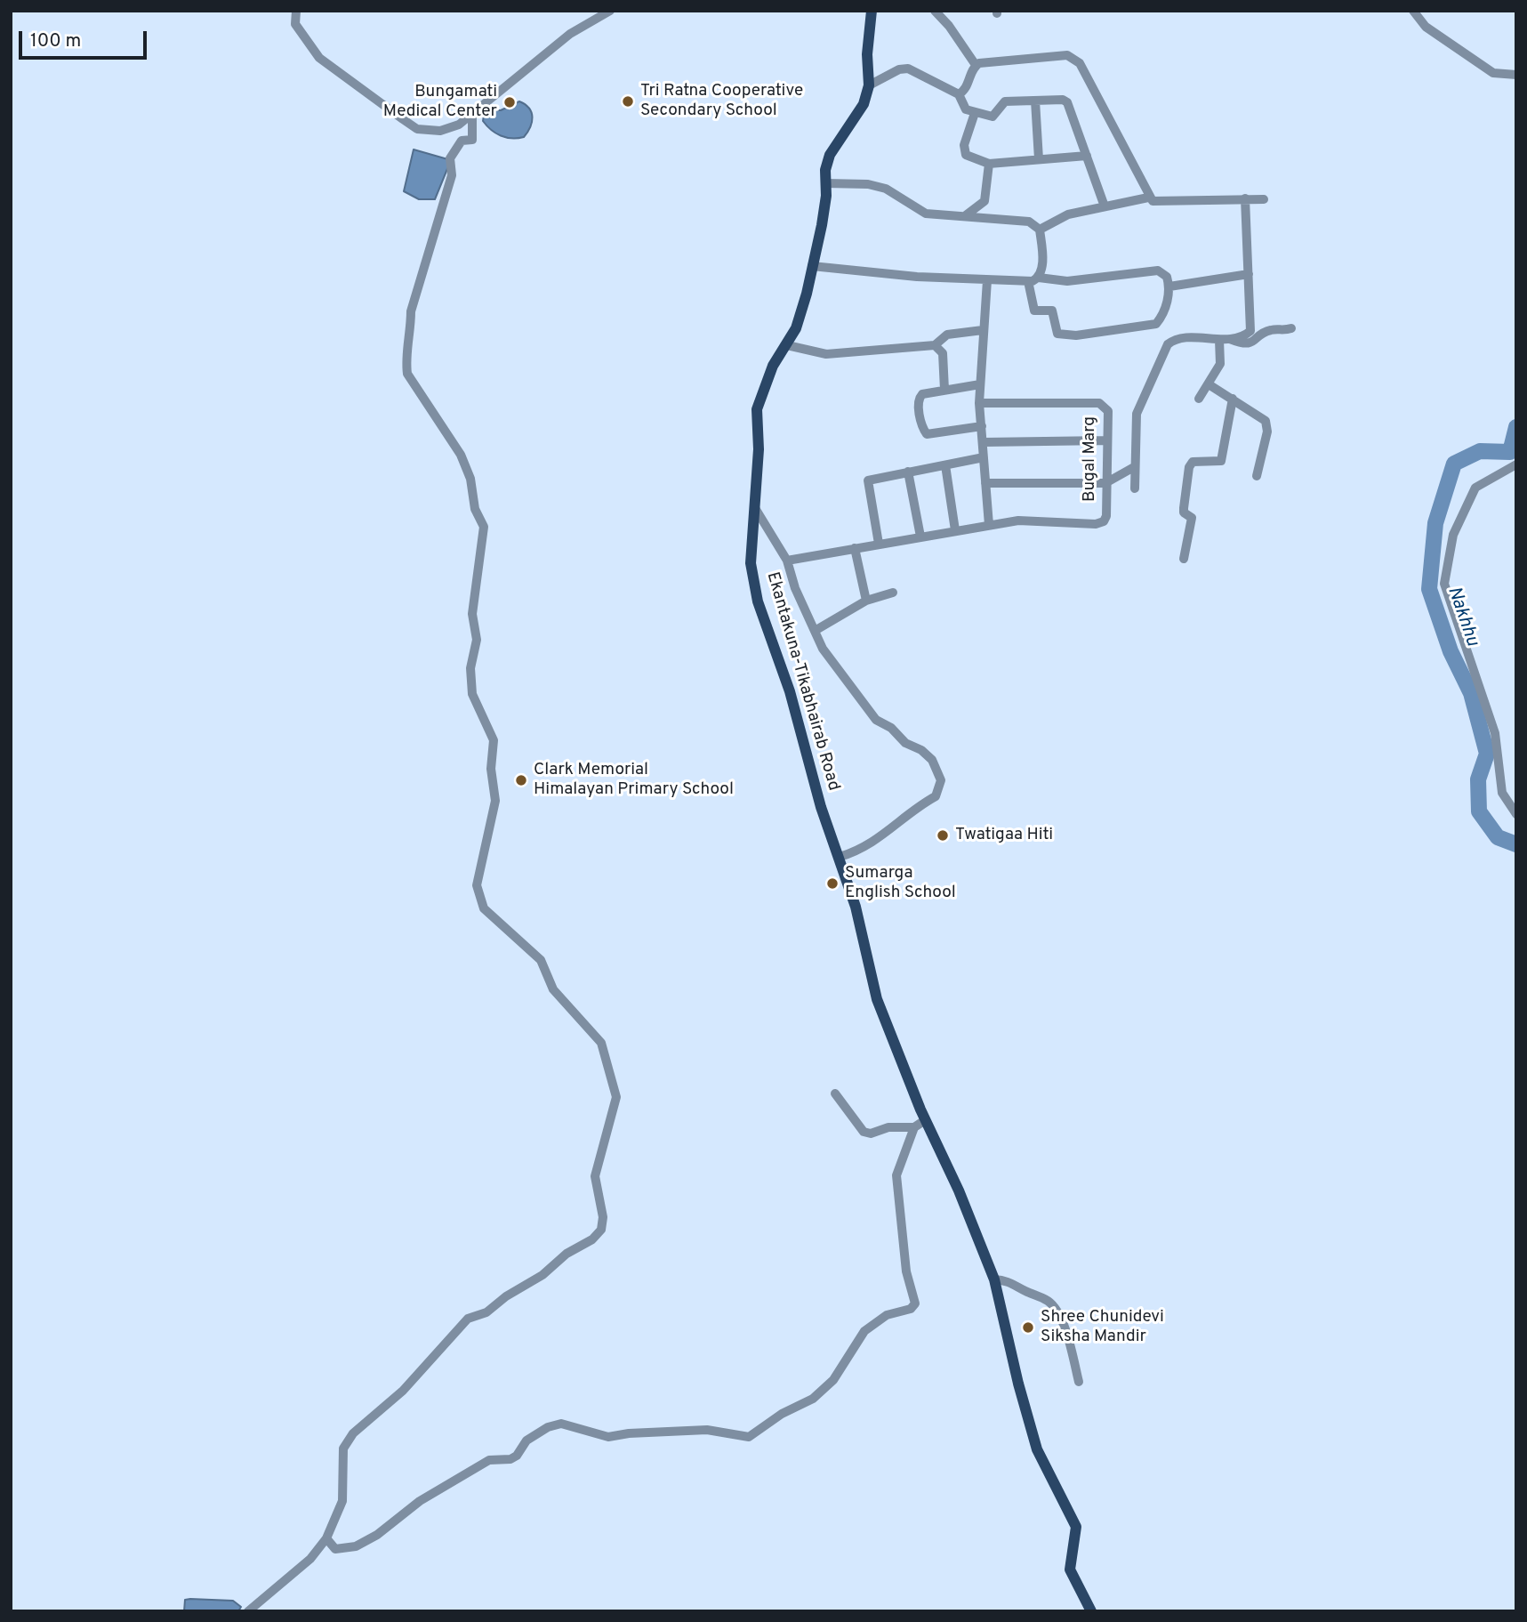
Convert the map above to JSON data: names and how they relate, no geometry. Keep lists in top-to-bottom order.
{
  "streets": {
    "main road": ["Ekantakuna-Tikabhairab Road"],
    "street": ["Bugal Marg"]
  },
  "water": ["Nakhhu"],
  "places": [
    "Tri Ratna Cooperative Secondary School",
    "Bungamati Medical Center",
    "Clark Memorial Himalayan Primary School",
    "Twatigaa Hiti",
    "Sumarga English School",
    "Shree Chunidevi Siksha Mandir"
  ],
  "scale_bar": "100 m"
}
